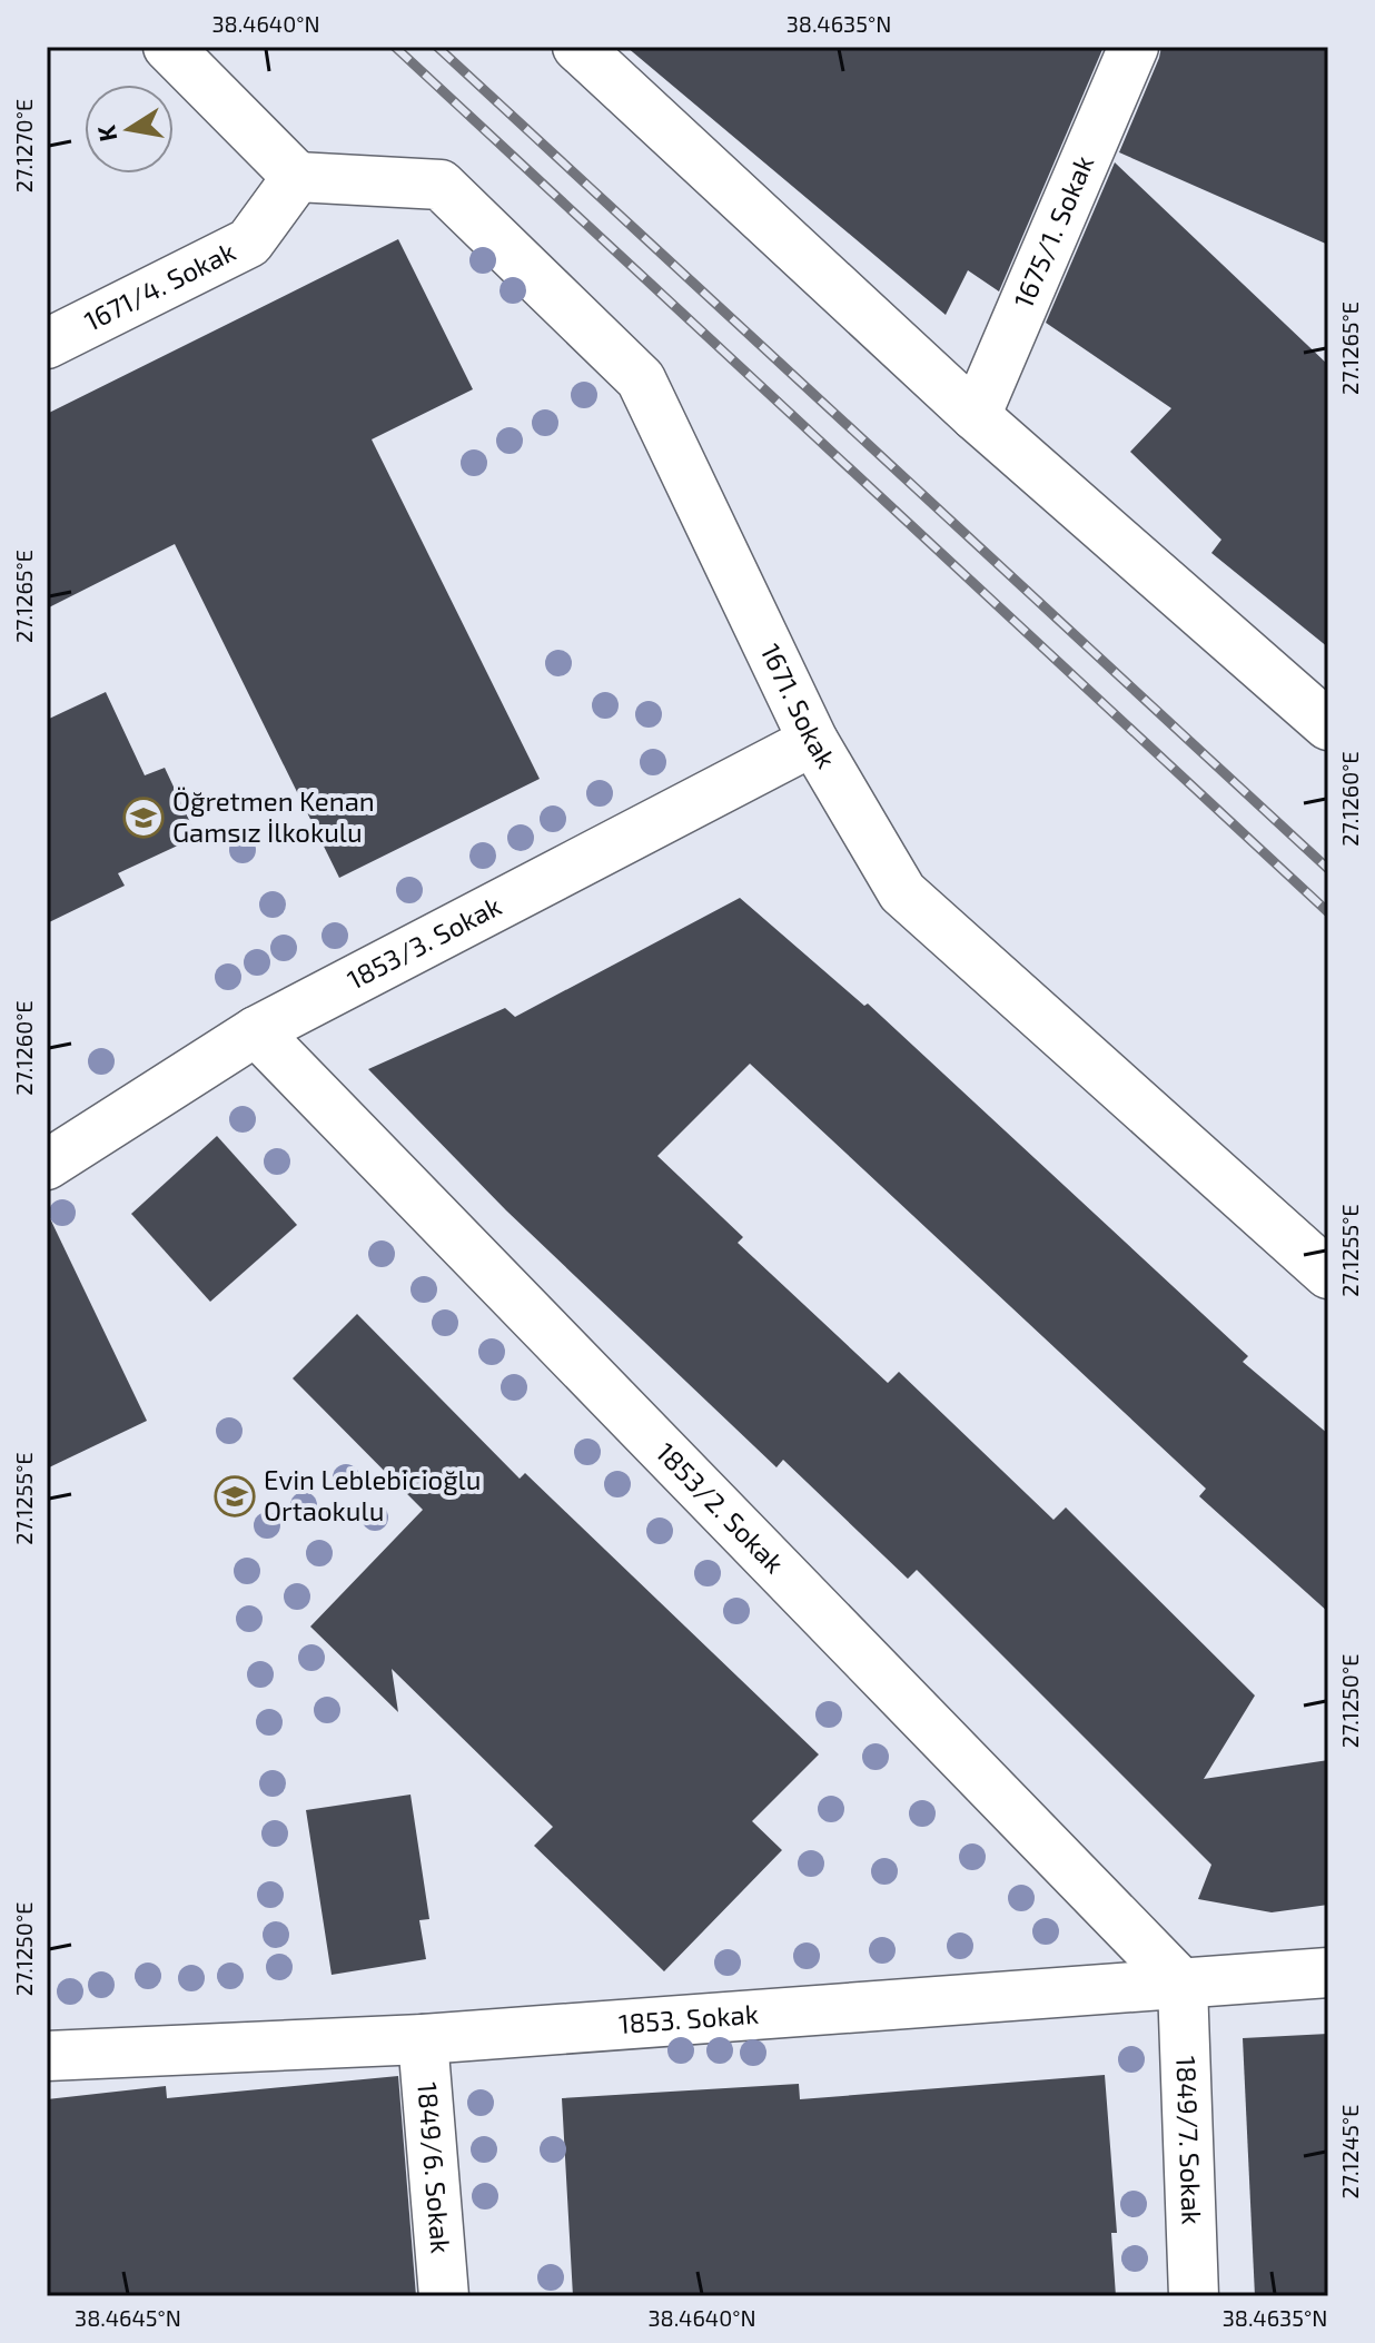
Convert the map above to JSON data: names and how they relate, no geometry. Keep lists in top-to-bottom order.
{
  "streets": {
    "street": [
      "1675/1. Sokak",
      "1671/4. Sokak",
      "1671. Sokak",
      "1853/3. Sokak",
      "1853/2. Sokak",
      "1853. Sokak",
      "1849/7. Sokak",
      "1849/6. Sokak"
    ]
  },
  "crossings": [
    ["1671/4. Sokak", "1671. Sokak"],
    ["1671. Sokak", "1853/3. Sokak"],
    ["1853/3. Sokak", "1853/2. Sokak"],
    ["1853/2. Sokak", "1853. Sokak"],
    ["1853/2. Sokak", "1849/7. Sokak"],
    ["1853. Sokak", "1849/7. Sokak"],
    ["1853. Sokak", "1849/6. Sokak"]
  ],
  "places": {
    "school or university": ["Öğretmen Kenan Gamsız İlkokulu", "Evin Leblebicioğlu Ortaokulu"]
  },
  "north": "left",
  "coordinates": [
    "38.4640°N",
    "38.4635°N",
    "27.1270°E",
    "27.1265°E",
    "27.1260°E",
    "27.1255°E",
    "27.1250°E",
    "27.1245°E",
    "38.4645°N"
  ]
}
